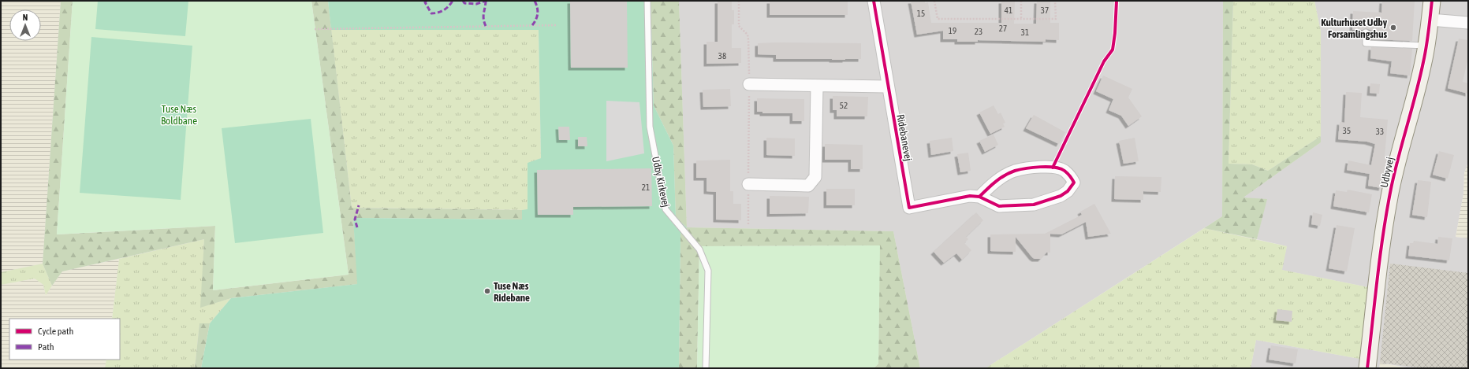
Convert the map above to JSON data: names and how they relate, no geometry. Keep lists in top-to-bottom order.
{
  "streets": {
    "street": ["Ridebanevej", "Udbyvej"],
    "lane": ["Udby Kirkevej"]
  },
  "parks": ["Tuse Næs Boldbane"],
  "places": ["Kulturhuset Udby Forsamlingshus", "Tuse Næs Ridebane"],
  "house_numbers": [
    "41",
    "37",
    "15",
    "27",
    "19",
    "23",
    "31",
    "38",
    "52",
    "35",
    "33",
    "21"
  ],
  "legend": ["Cycle path", "Path"],
  "north": "top"
}
